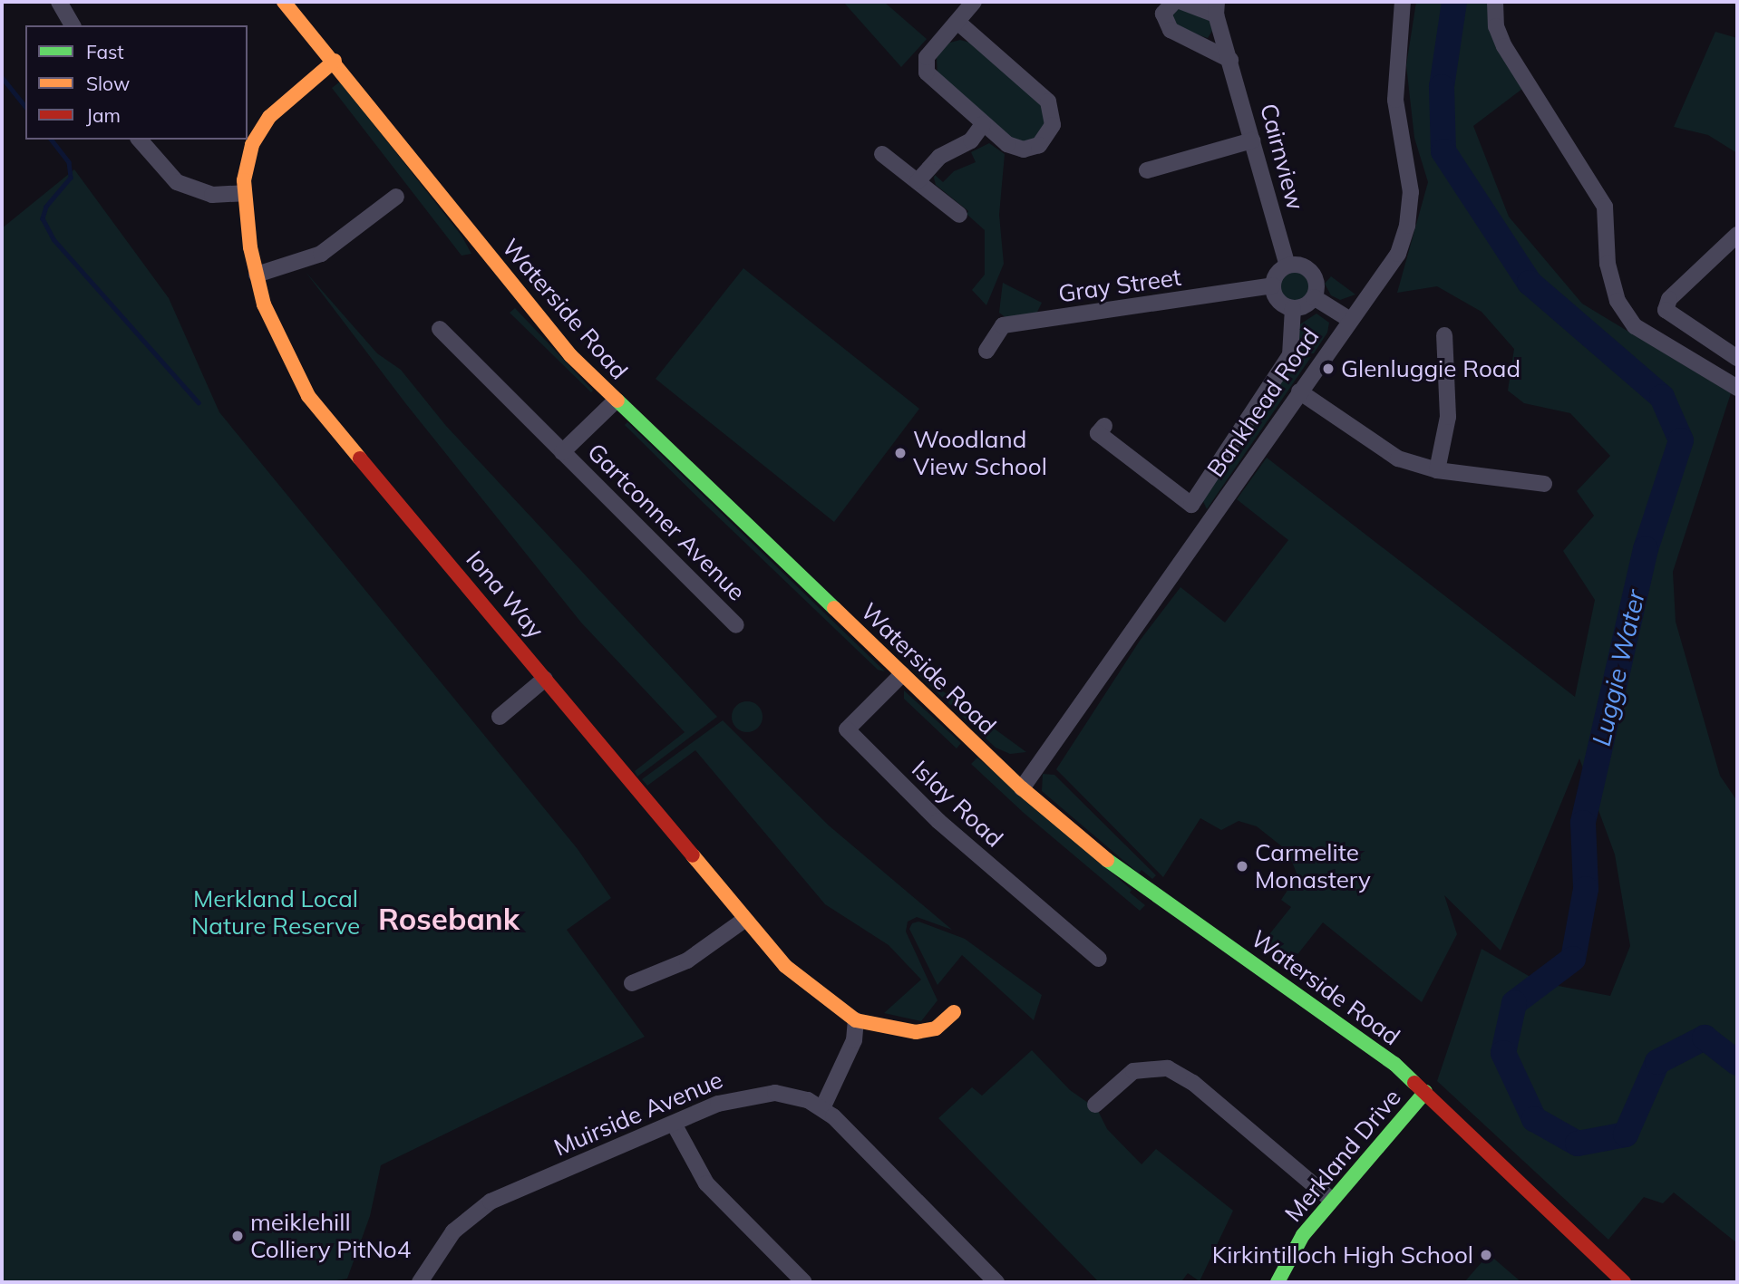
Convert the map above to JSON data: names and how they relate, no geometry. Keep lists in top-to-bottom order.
{
  "streets": {
    "main road": ["Waterside Road", "Iona Way", "Merkland Drive"],
    "street": [
      "Cairnview",
      "Gray Street",
      "Bankhead Road",
      "Gartconner Avenue",
      "Islay Road",
      "Muirside Avenue"
    ]
  },
  "crossings": [
    ["Cairnview", "Gray Street"],
    ["Waterside Road", "Bankhead Road"],
    ["Waterside Road", "Gartconner Avenue"],
    ["Waterside Road", "Iona Way"],
    ["Waterside Road", "Islay Road"],
    ["Waterside Road", "Merkland Drive"]
  ],
  "districts": ["Rosebank"],
  "water": ["Luggie Water"],
  "parks": ["Merkland Local Nature Reserve"],
  "places": [
    "Glenluggie Road",
    "Woodland View School",
    "Carmelite Monastery",
    "meiklehill Colliery PitNo4",
    "Kirkintilloch High School"
  ],
  "legend": ["Fast", "Slow", "Jam"]
}
